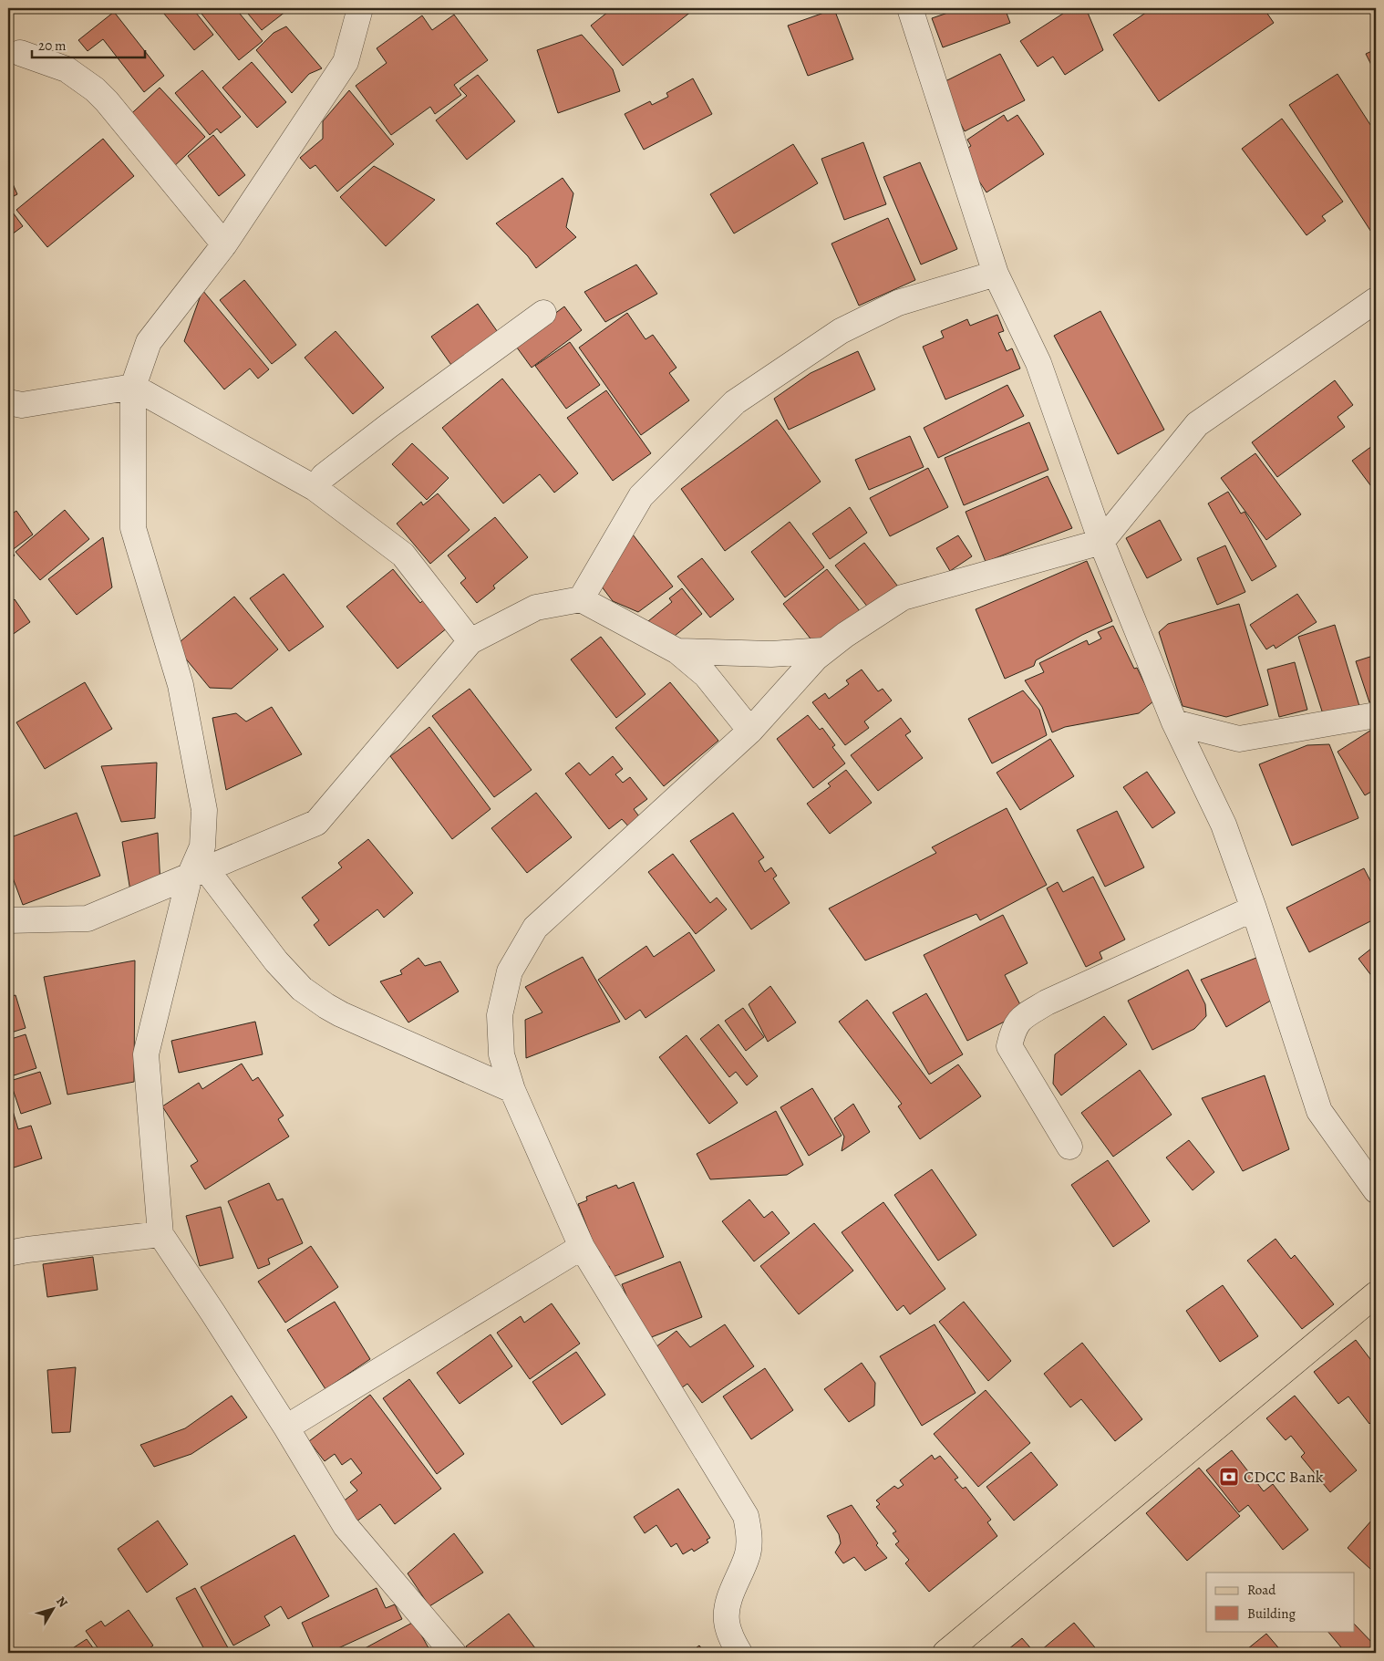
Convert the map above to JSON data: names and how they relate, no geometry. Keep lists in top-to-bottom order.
{
  "places": {
    "bank": ["CDCC Bank"]
  },
  "legend": ["Road", "Building"],
  "scale_bar": "20 m",
  "north": "top right"
}
